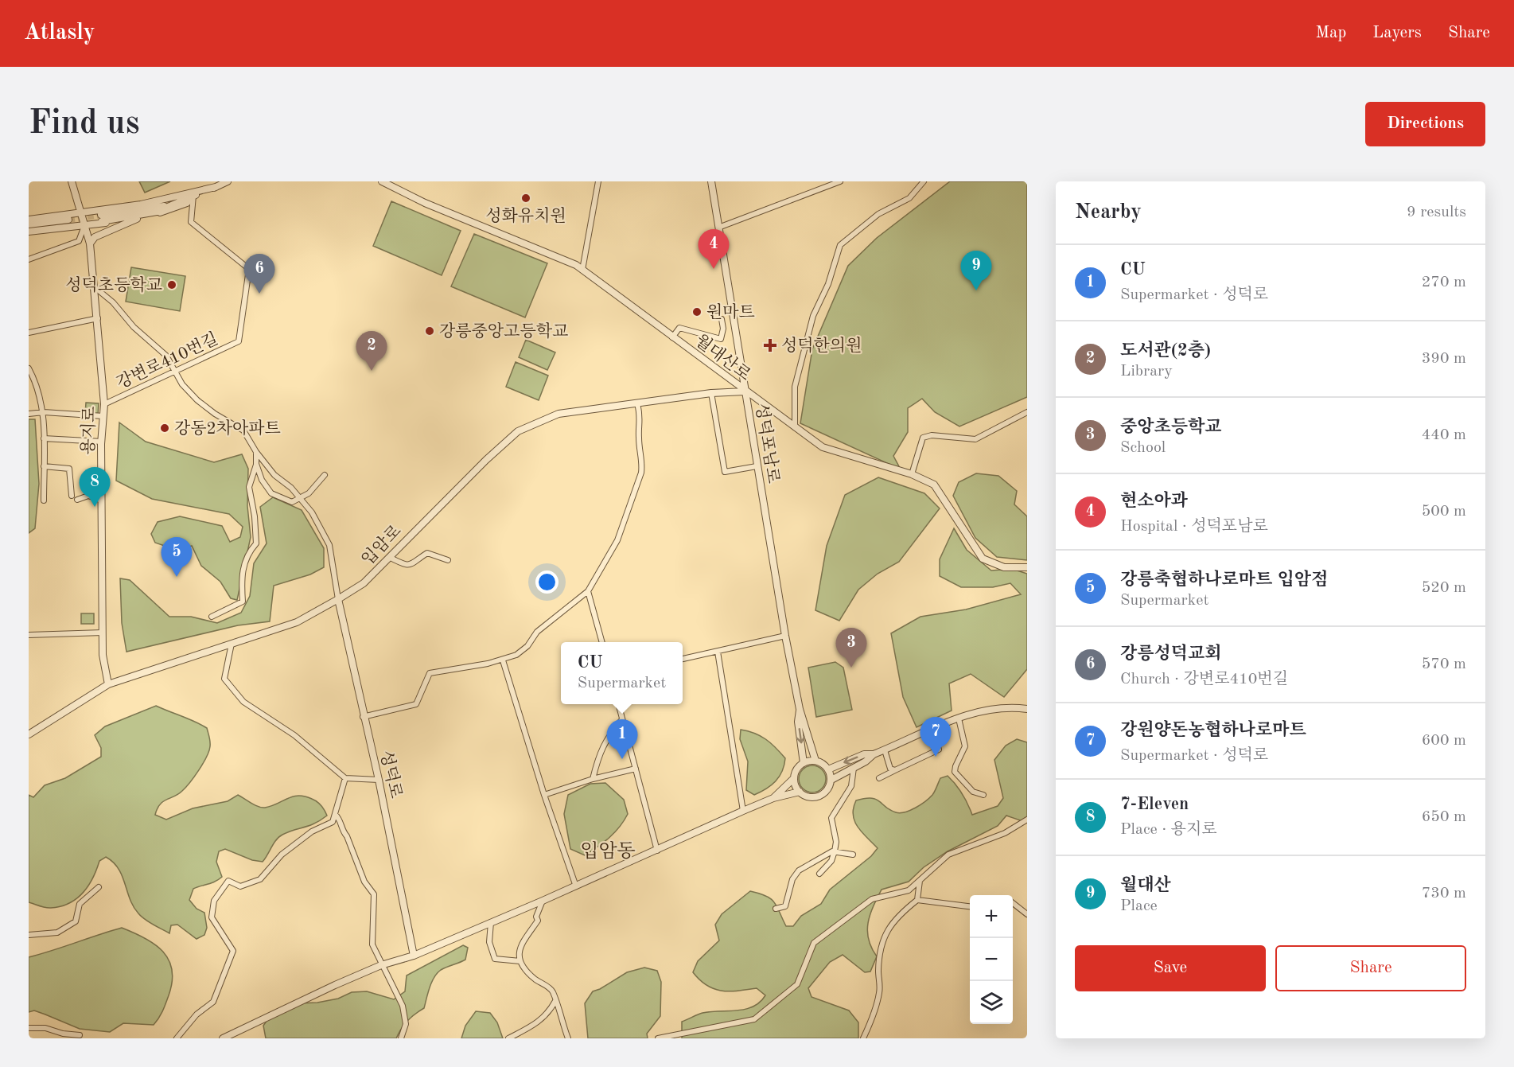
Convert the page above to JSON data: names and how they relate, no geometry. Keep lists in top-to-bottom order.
{
  "streets": {
    "street": [
      "월대산로",
      "강변로410번길",
      "용지로",
      "성덕포남로",
      "입암로",
      "성덕로"
    ]
  },
  "crossings": [
    ["월대산로", "성덕포남로"],
    ["월대산로", "입암로"],
    ["강변로410번길", "용지로"],
    ["용지로", "입암로"],
    ["성덕포남로", "입암로"],
    ["입암로", "성덕로"]
  ],
  "districts": ["입암동"],
  "places": {
    "other": [
      "성화유치원",
      "성덕초등학교",
      "원마트",
      "강릉중앙고등학교",
      "강동2차아파트"
    ],
    "health": ["성덕한의원"]
  },
  "page": {
    "header": "Atlasly",
    "nav": ["Map", "Layers", "Share"],
    "buttons": [
      "Directions",
      ["Save", "Share"]
    ],
    "title": "Find us",
    "heading": ["Nearby", "9 results"],
    "pins": [
      "4",
      "9",
      "6",
      "2",
      "8",
      "5",
      "3",
      "7",
      "1"
    ],
    "list": [
      {
        "mark": "1",
        "name": "CU",
        "note": "Supermarket · 성덕로",
        "value": "270 m"
      },
      {
        "mark": "2",
        "name": "도서관(2층)",
        "note": "Library",
        "value": "390 m"
      },
      {
        "mark": "3",
        "name": "중앙초등학교",
        "note": "School",
        "value": "440 m"
      },
      {
        "mark": "4",
        "name": "현소아과",
        "note": "Hospital · 성덕포남로",
        "value": "500 m"
      },
      {
        "mark": "5",
        "name": "강릉축협하나로마트 입암점",
        "note": "Supermarket",
        "value": "520 m"
      },
      {
        "mark": "6",
        "name": "강릉성덕교회",
        "note": "Church · 강변로410번길",
        "value": "570 m"
      },
      {
        "mark": "7",
        "name": "강원양돈농협하나로마트",
        "note": "Supermarket · 성덕로",
        "value": "600 m"
      },
      {
        "mark": "8",
        "name": "7-Eleven",
        "note": "Place · 용지로",
        "value": "650 m"
      },
      {
        "mark": "9",
        "name": "월대산",
        "note": "Place",
        "value": "730 m"
      }
    ],
    "popup": ["CU", "Supermarket"],
    "map_buttons": ["+", "−"]
  }
}
